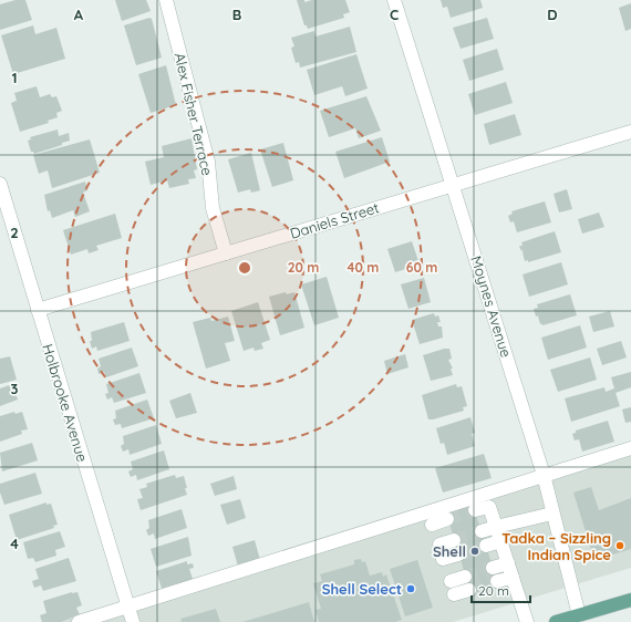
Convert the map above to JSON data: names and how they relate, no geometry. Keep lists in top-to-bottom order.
{
  "streets": {
    "street": [
      "Alex Fisher Terrace",
      "Daniels Street",
      "Moynes Avenue",
      "Holbrooke Avenue"
    ]
  },
  "crossings": [
    ["Alex Fisher Terrace", "Daniels Street"],
    ["Daniels Street", "Moynes Avenue"],
    ["Daniels Street", "Holbrooke Avenue"]
  ],
  "places": ["Tadka – Sizzling Indian Spice", "Shell", "Shell Select"],
  "scale_bar": "20 m",
  "grid": {
    "columns": [
      "A",
      "B",
      "C",
      "D"
    ],
    "rows": [
      "1",
      "2",
      "3",
      "4"
    ]
  },
  "rings": ["20 m", "40 m", "60 m"]
}
